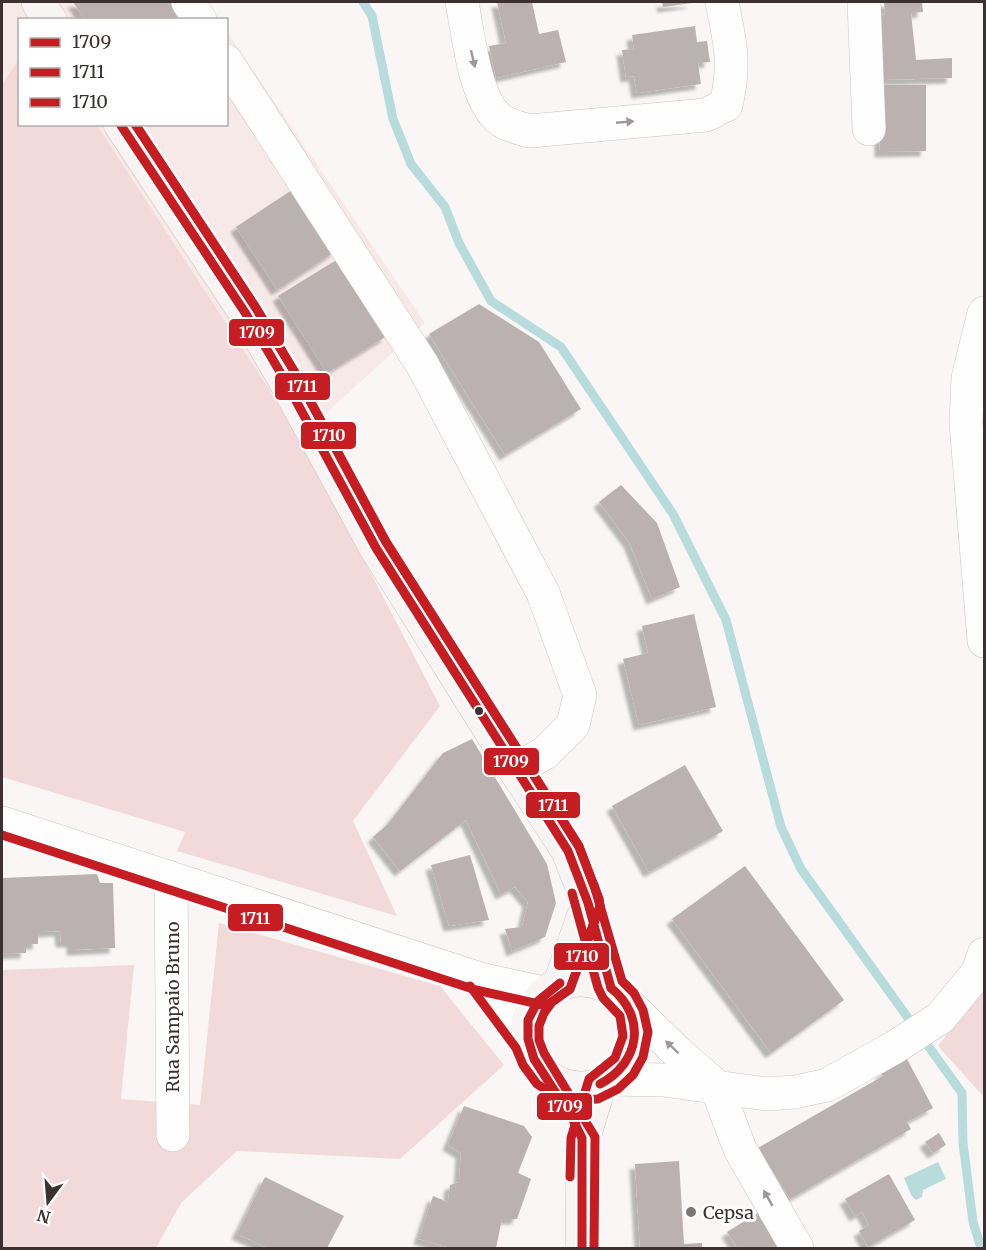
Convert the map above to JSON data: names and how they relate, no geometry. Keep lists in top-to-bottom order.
{
  "streets": {
    "street": ["Rua Sampaio Bruno"]
  },
  "places": ["Cepsa"],
  "lines": ["transit line 1709", "transit line 1711", "transit line 1710"],
  "legend": ["1709", "1711", "1710"],
  "north": "bottom"
}
